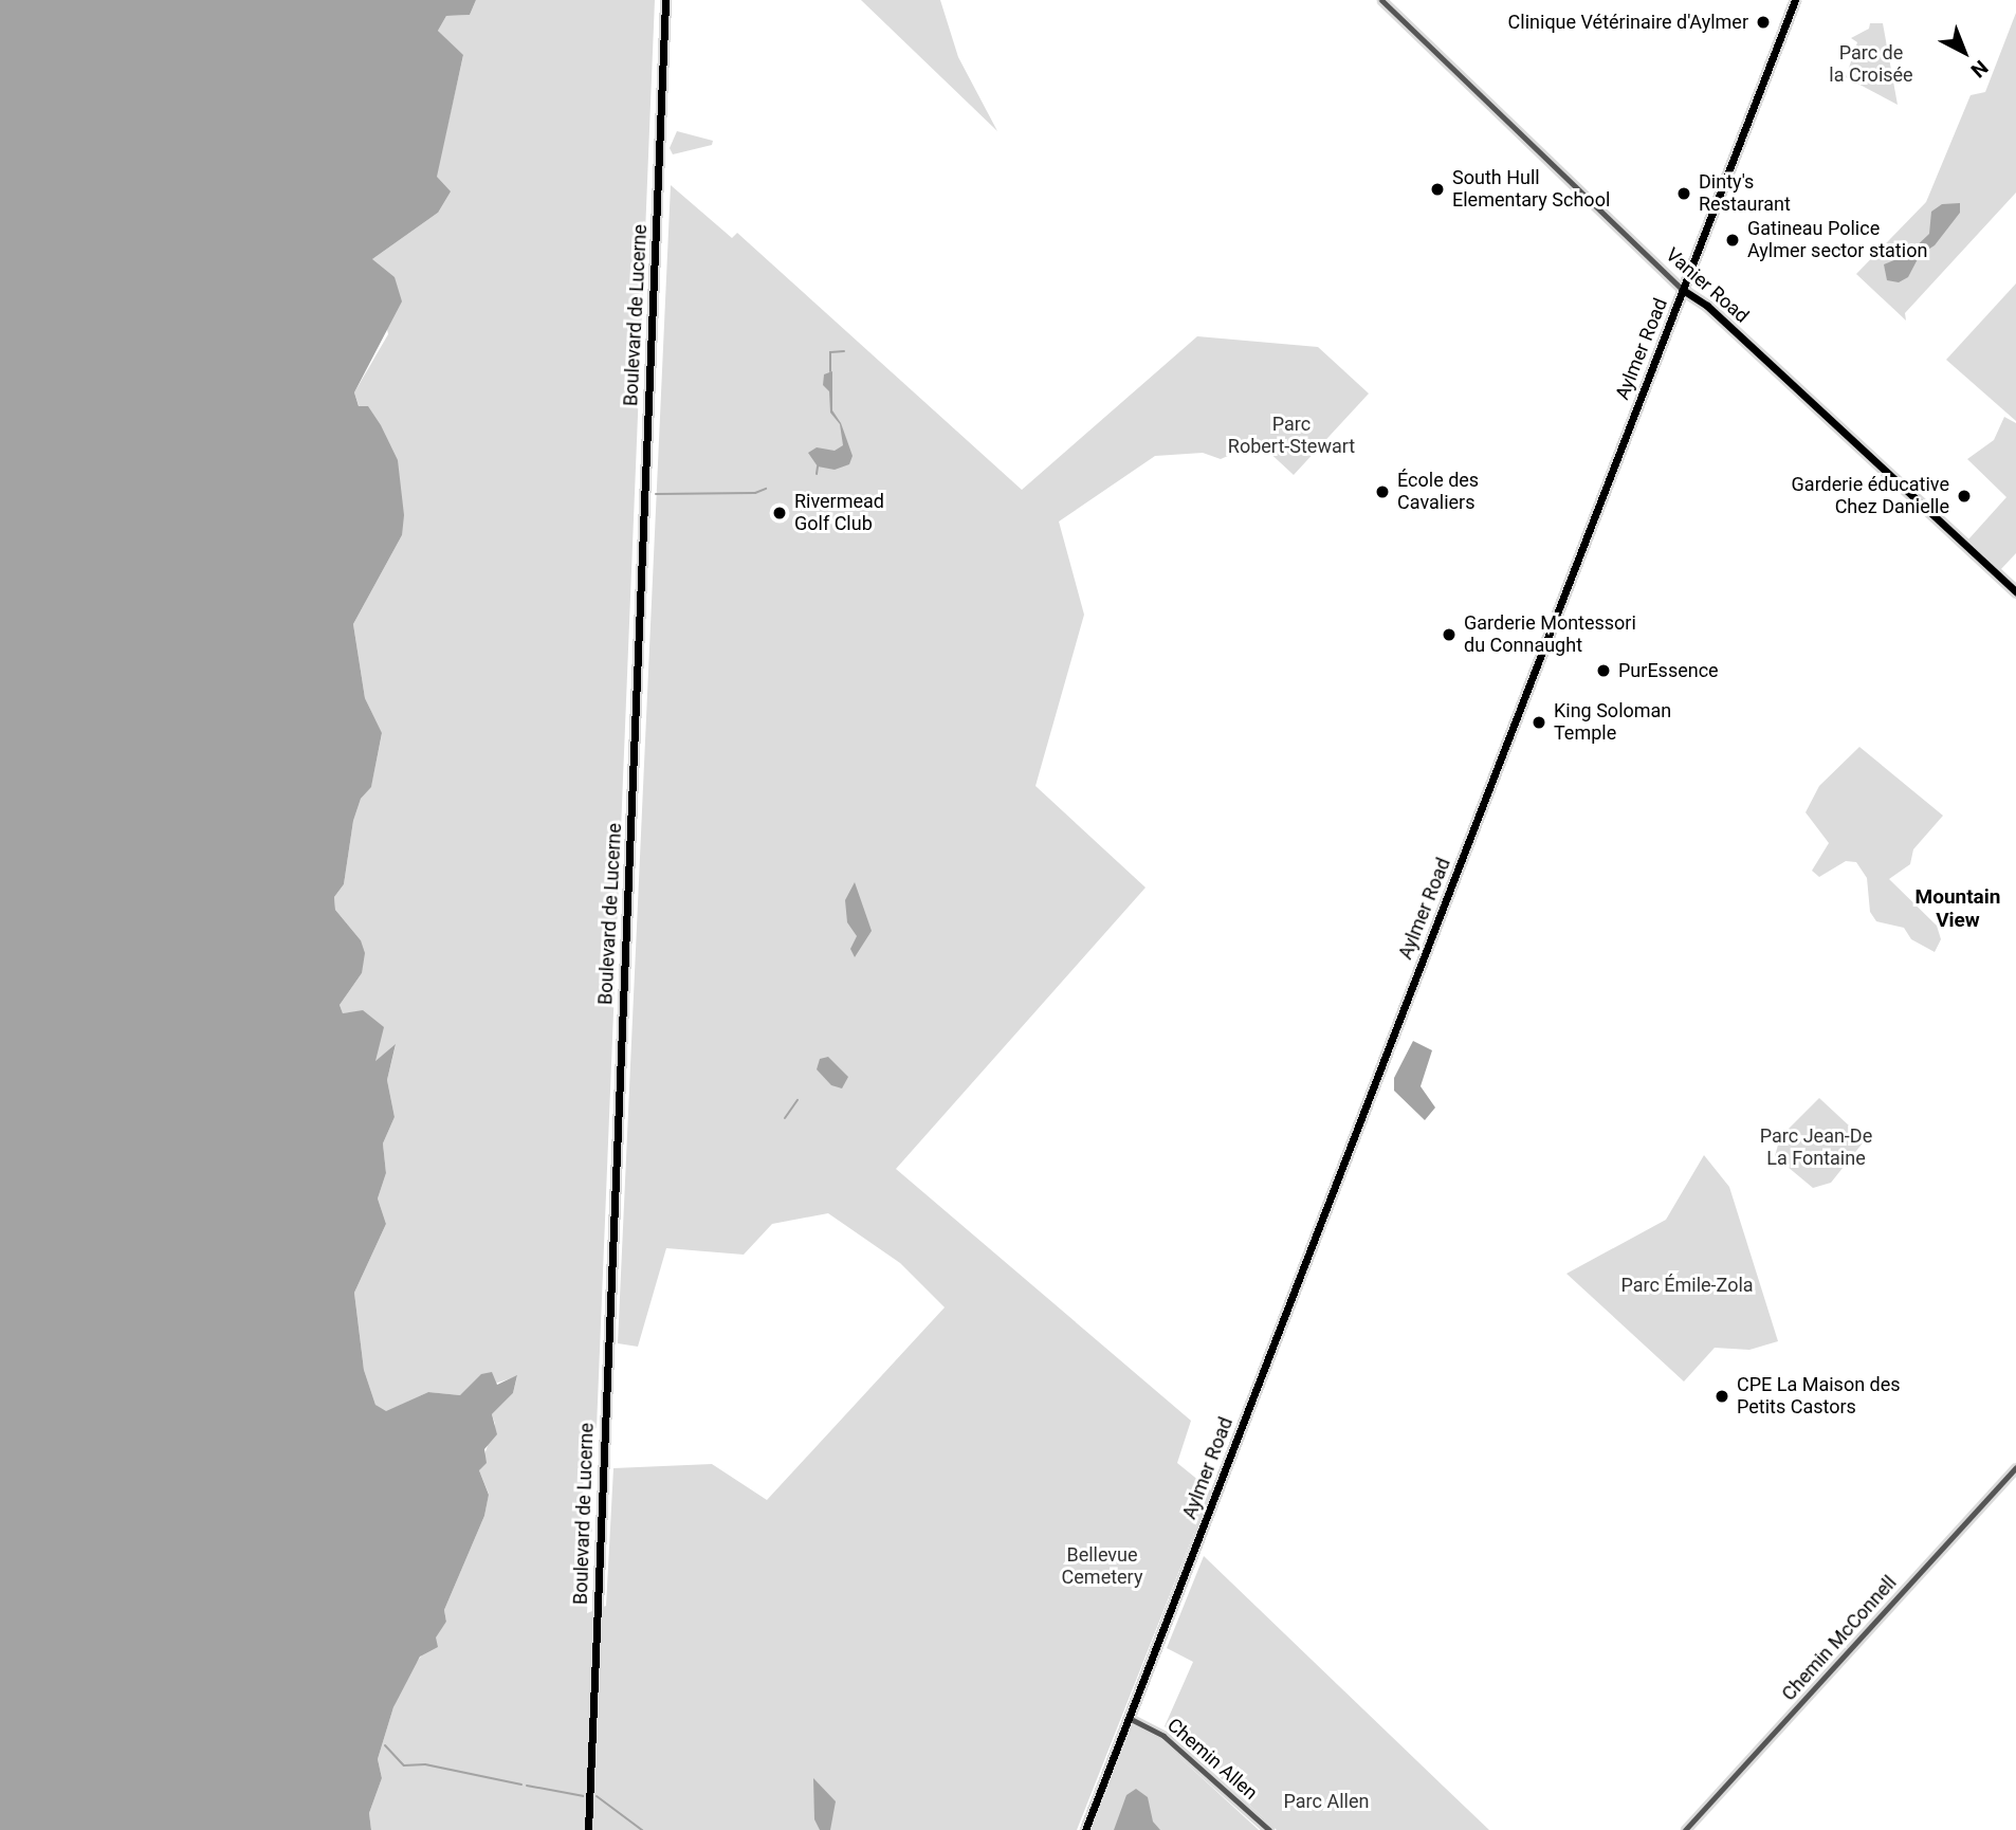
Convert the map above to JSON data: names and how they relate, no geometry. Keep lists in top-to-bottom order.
{
  "streets": {
    "main road": ["Vanier Road", "Boulevard de Lucerne", "Aylmer Road"],
    "street": ["Chemin McConnell", "Chemin Allen"]
  },
  "crossings": [
    ["Vanier Road", "Aylmer Road"],
    ["Aylmer Road", "Chemin Allen"]
  ],
  "districts": ["Mountain View"],
  "parks": [
    "Parc de la Croisée",
    "Parc Robert-Stewart",
    "Parc Jean-De La Fontaine",
    "Parc Émile-Zola",
    "Bellevue Cemetery",
    "Parc Allen"
  ],
  "places": [
    "Clinique Vétérinaire d'Aylmer",
    "South Hull Elementary School",
    "Dinty's Restaurant",
    "Gatineau Police Aylmer sector station",
    "École des Cavaliers",
    "Garderie éducative Chez Danielle",
    "Rivermead Golf Club",
    "Garderie Montessori du Connaught",
    "PurEssence",
    "King Soloman Temple",
    "CPE La Maison des Petits Castors"
  ],
  "north": "bottom right"
}
